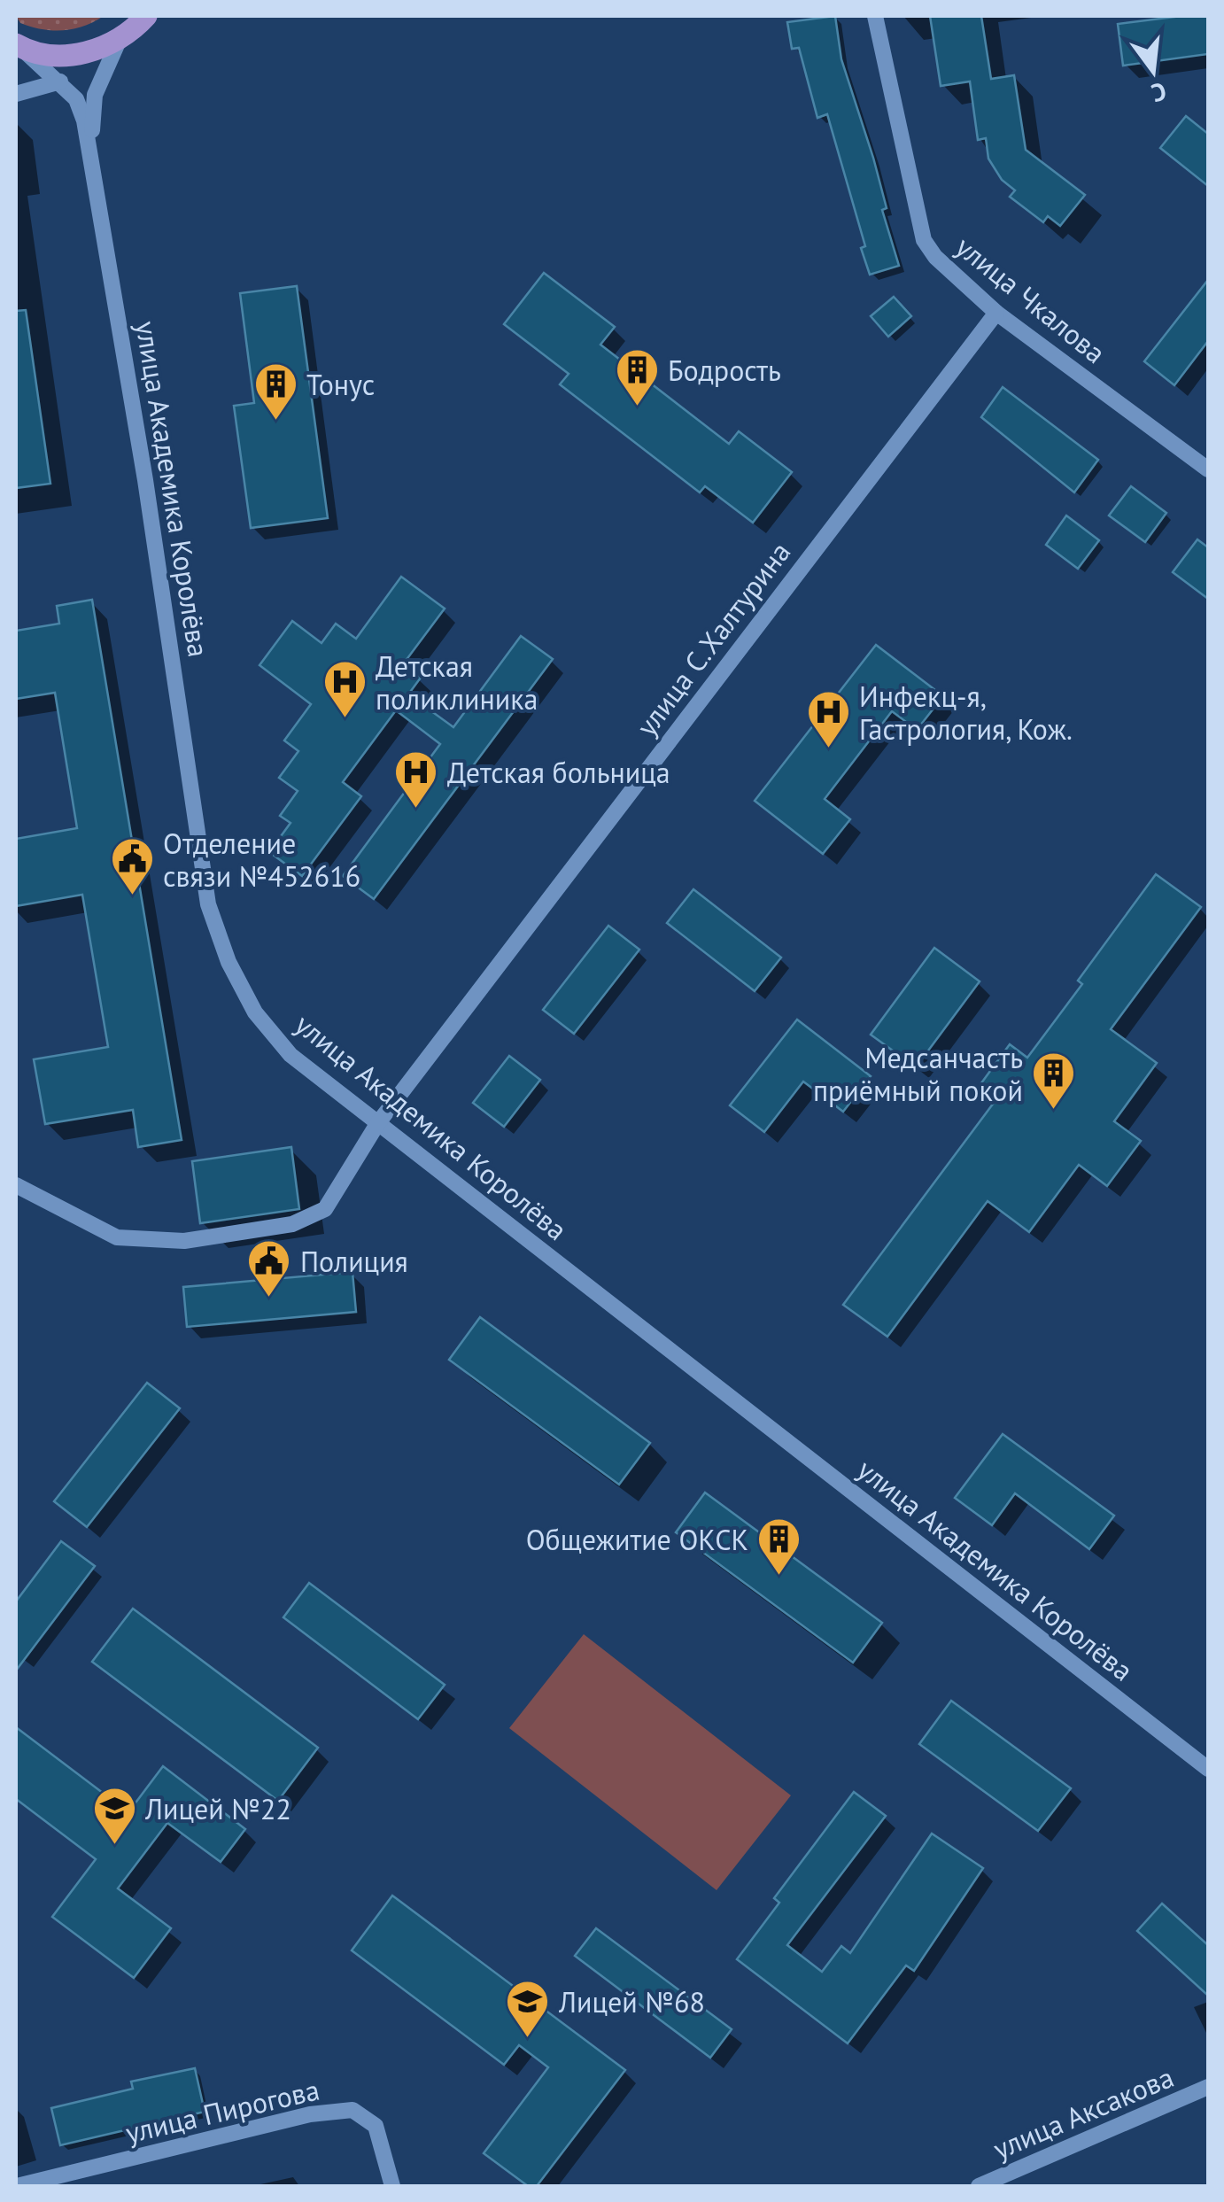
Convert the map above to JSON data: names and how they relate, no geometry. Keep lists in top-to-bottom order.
{
  "streets": {
    "street": [
      "улица Чкалова",
      "улица Академика Королёва",
      "улица С.Халтурина",
      "улица Пирогова",
      "улица Аксакова"
    ]
  },
  "crossings": [
    ["улица Чкалова", "улица С.Халтурина"],
    ["улица Академика Королёва", "улица С.Халтурина"]
  ],
  "places": {
    "building": [
      "Бодрость",
      "Тонус",
      "Медсанчасть приёмный покой",
      "Общежитие ОКСК"
    ],
    "hospital": ["Детская поликлиника", "Инфекц-я, Гастрология, Кож.", "Детская больница"],
    "public building": ["Отделение связи №452616", "Полиция"],
    "school or university": ["Лицей №22", "Лицей №68"]
  },
  "north": "bottom"
}
